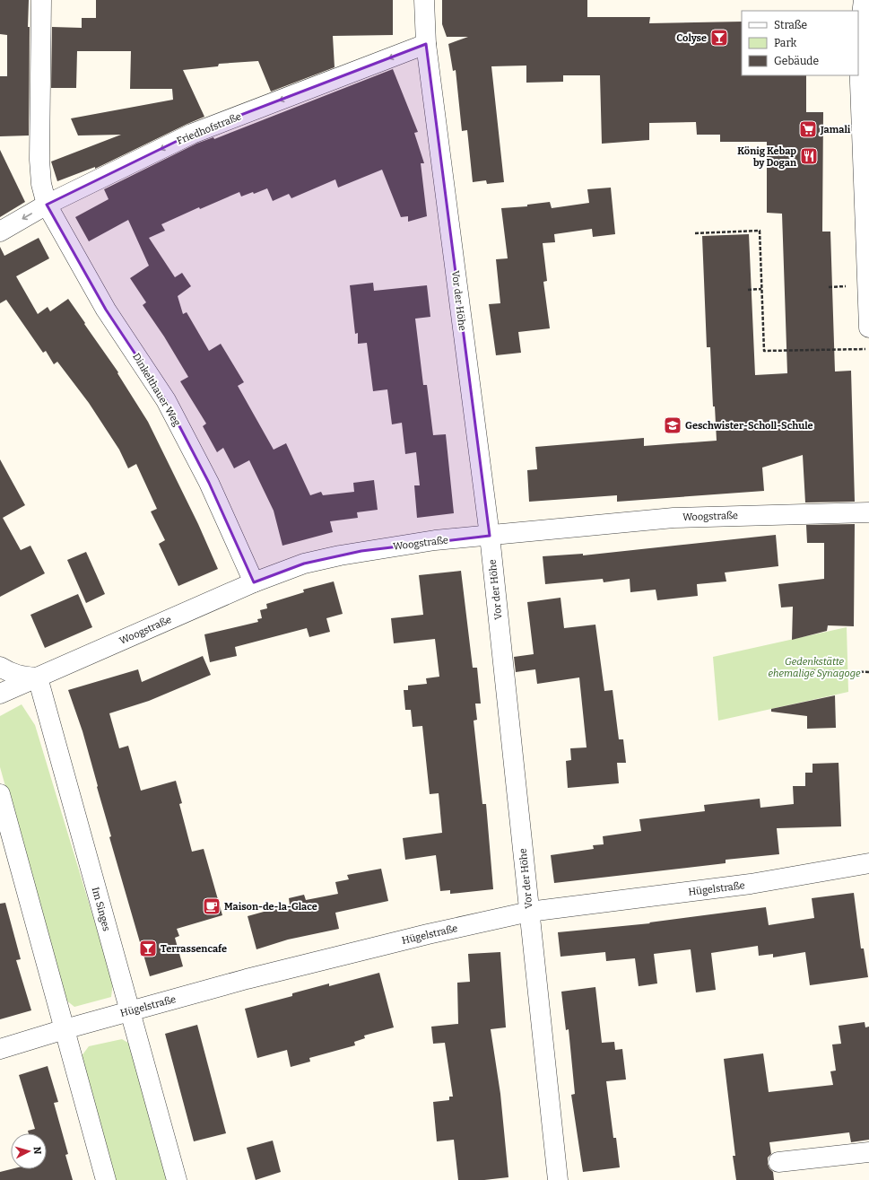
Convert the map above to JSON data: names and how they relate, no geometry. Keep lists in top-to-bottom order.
{
  "streets": {
    "street": [
      "Friedhofstraße",
      "Vor der Höhe",
      "Dinkelthauer Weg",
      "Woogstraße",
      "Hügelstraße",
      "Im Singes"
    ]
  },
  "crossings": [
    ["Friedhofstraße", "Vor der Höhe"],
    ["Friedhofstraße", "Dinkelthauer Weg"],
    ["Vor der Höhe", "Woogstraße"],
    ["Vor der Höhe", "Hügelstraße"],
    ["Dinkelthauer Weg", "Woogstraße"],
    ["Woogstraße", "Im Singes"],
    ["Hügelstraße", "Im Singes"]
  ],
  "one_way": ["Friedhofstraße"],
  "parks": ["Gedenkstätte ehemalige Synagoge"],
  "places": {
    "bar": ["Colyse", "Terrassencafe"],
    "supermarket": ["Jamali"],
    "restaurant": ["König Kebap by Dogan"],
    "school or university": ["Geschwister-Scholl-Schule"],
    "cafe": ["Maison-de-la-Glace"]
  },
  "legend": ["Straße", "Park", "Gebäude"],
  "north": "right"
}
